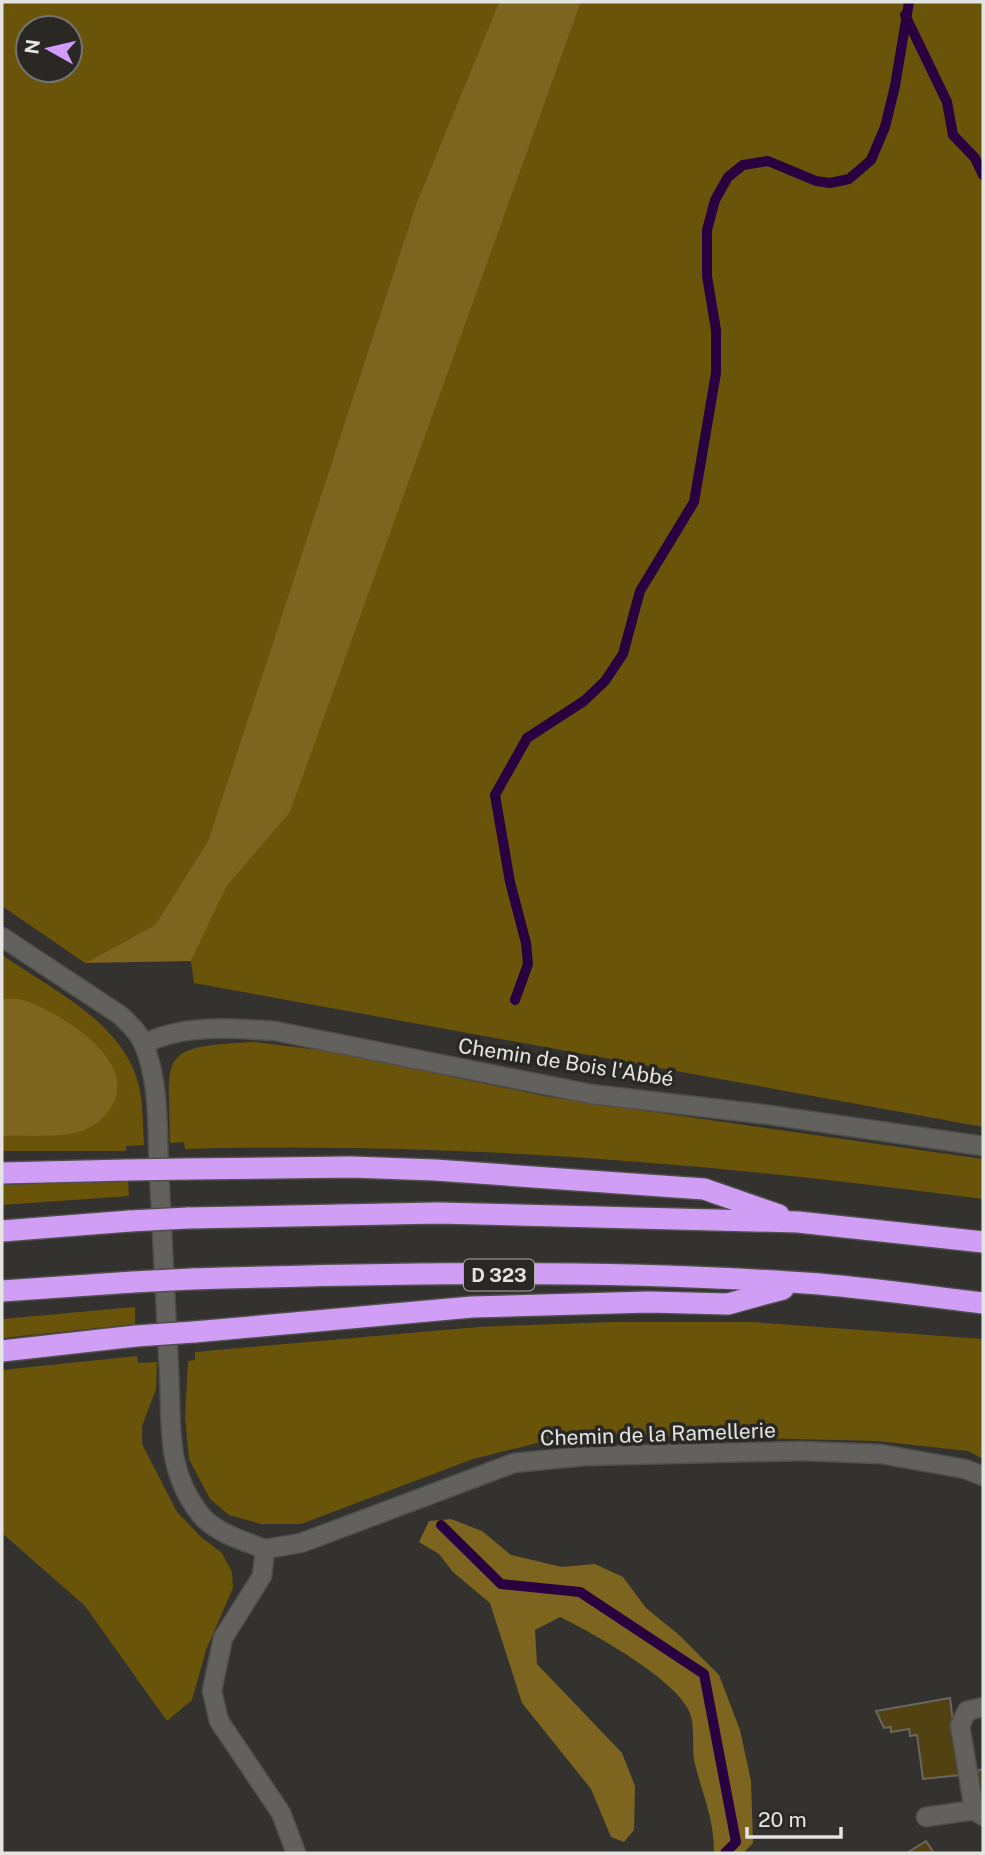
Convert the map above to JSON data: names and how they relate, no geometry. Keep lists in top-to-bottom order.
{
  "streets": {
    "highway": ["D 323"],
    "street": ["Chemin de Bois l'Abbé", "Chemin de la Ramellerie"]
  },
  "scale_bar": "20 m",
  "north": "left"
}
